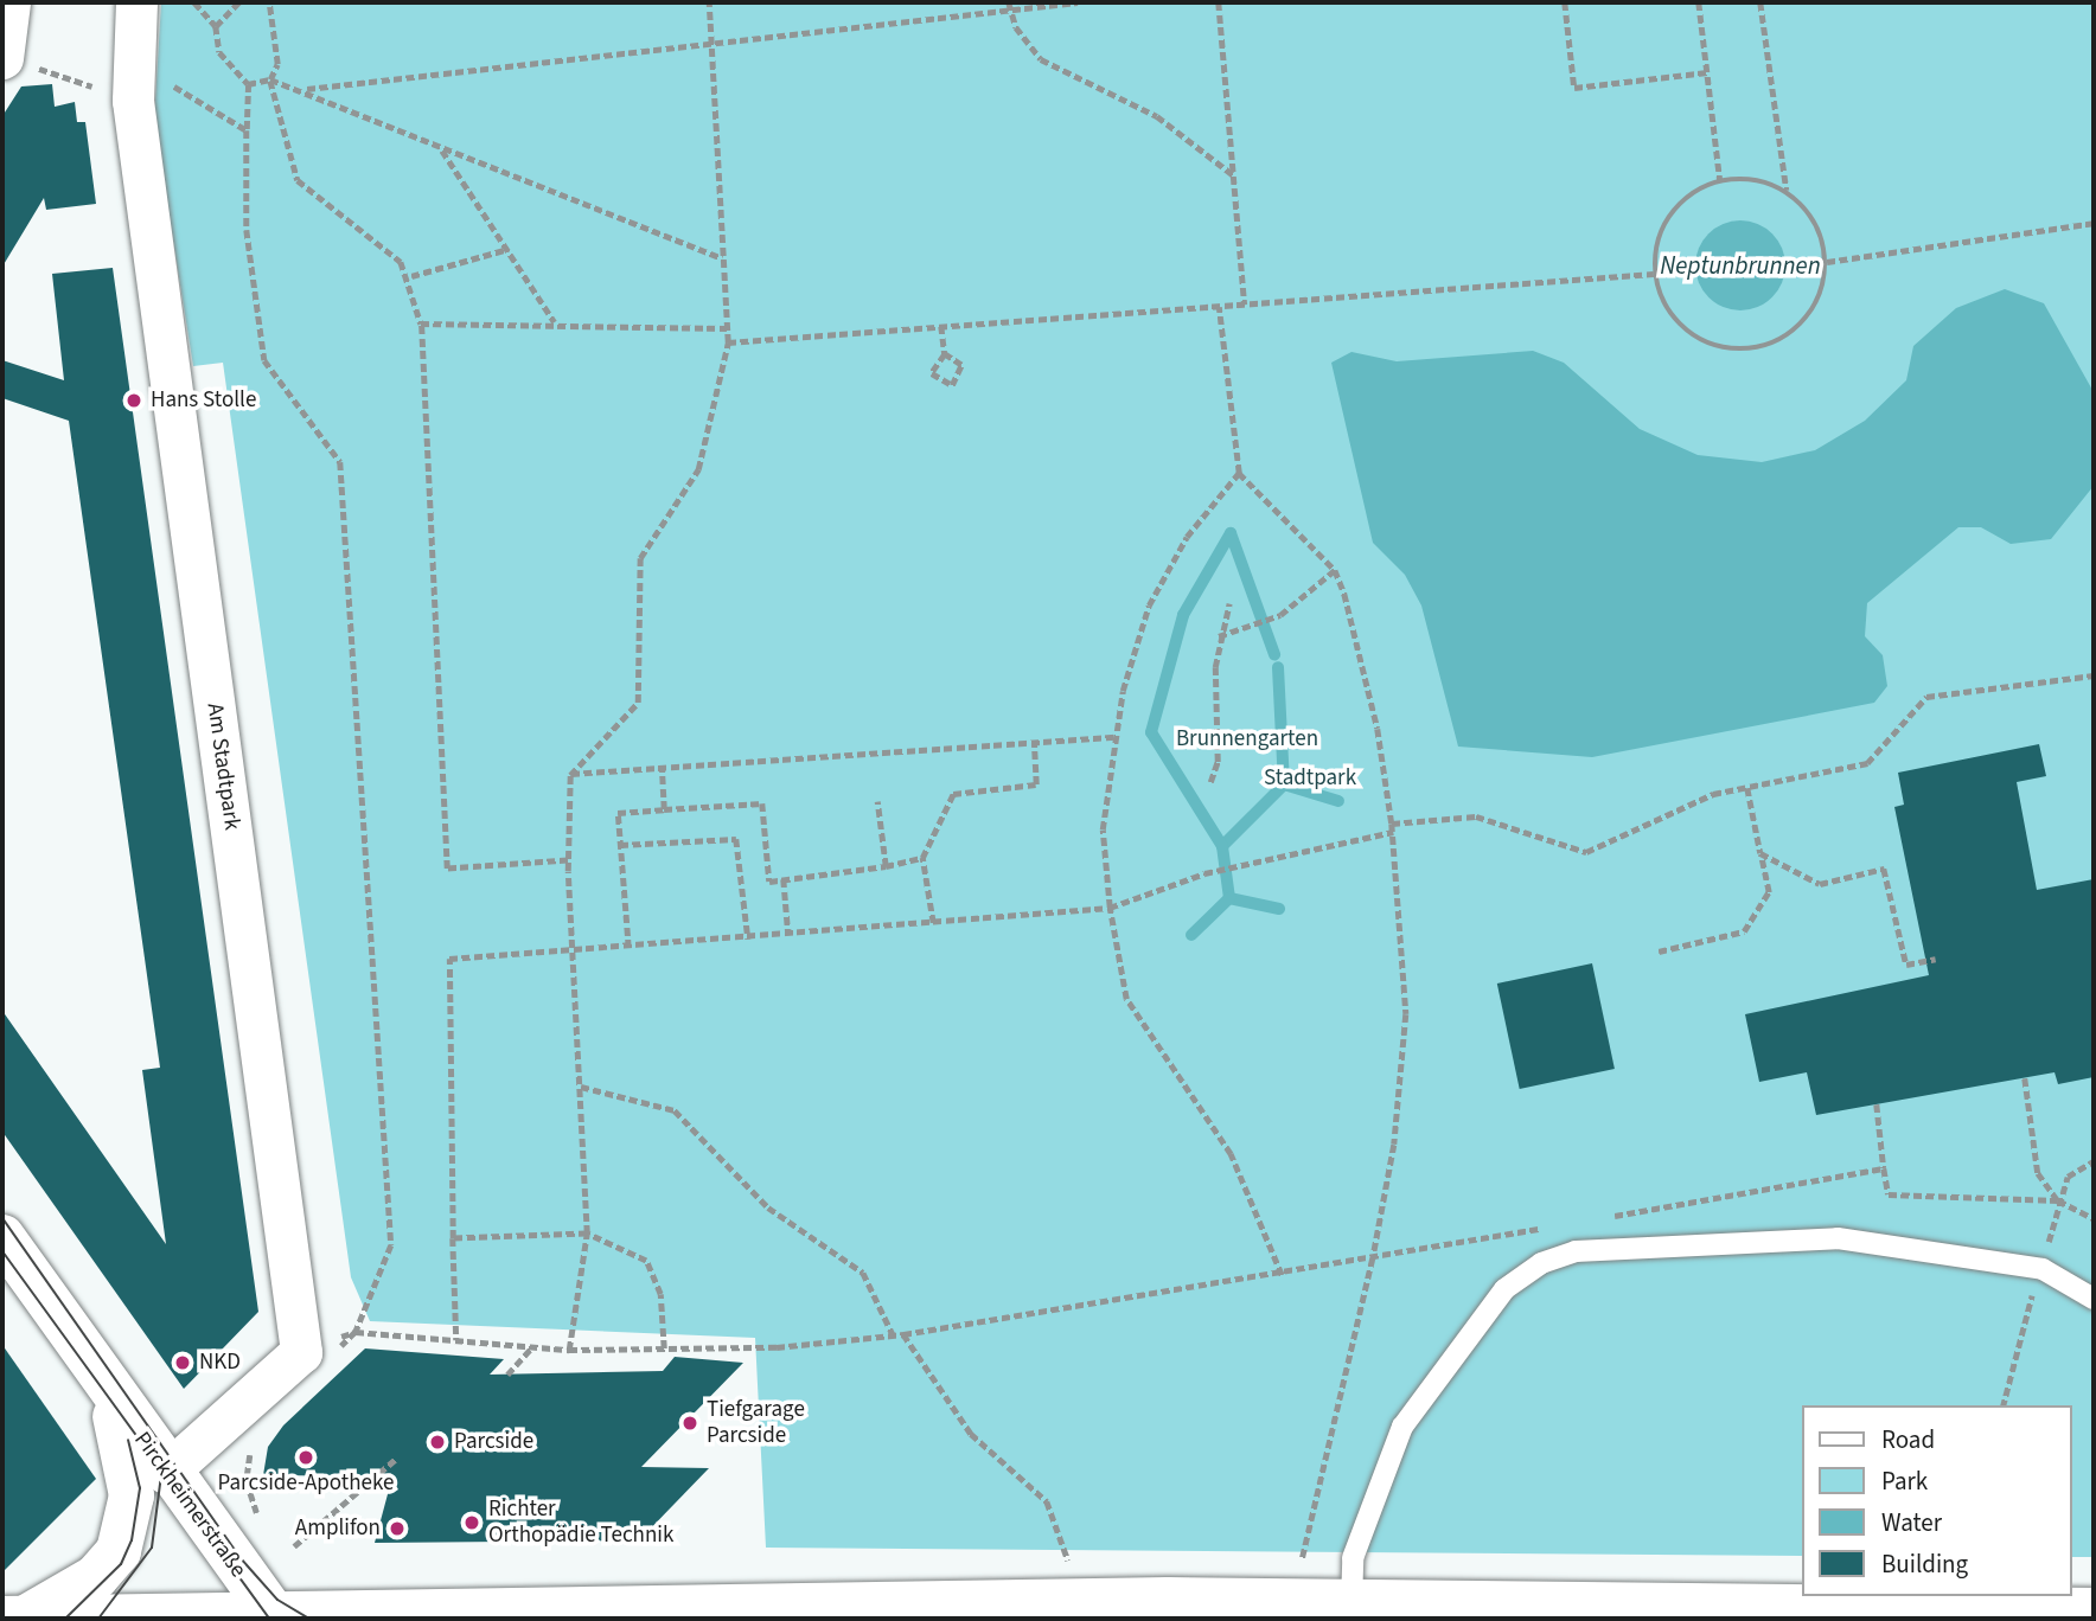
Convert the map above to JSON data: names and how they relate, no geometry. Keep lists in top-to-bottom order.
{
  "streets": {
    "main road": ["Pirckheimerstraße"],
    "street": ["Am Stadtpark"]
  },
  "water": ["Neptunbrunnen"],
  "parks": ["Brunnengarten", "Stadtpark"],
  "places": [
    "Hans Stolle",
    "NKD",
    "Tiefgarage Parcside",
    "Parcside",
    "Parcside-Apotheke",
    "Richter Orthopädie Technik",
    "Amplifon"
  ],
  "legend": [
    "Road",
    "Park",
    "Water",
    "Building"
  ]
}
